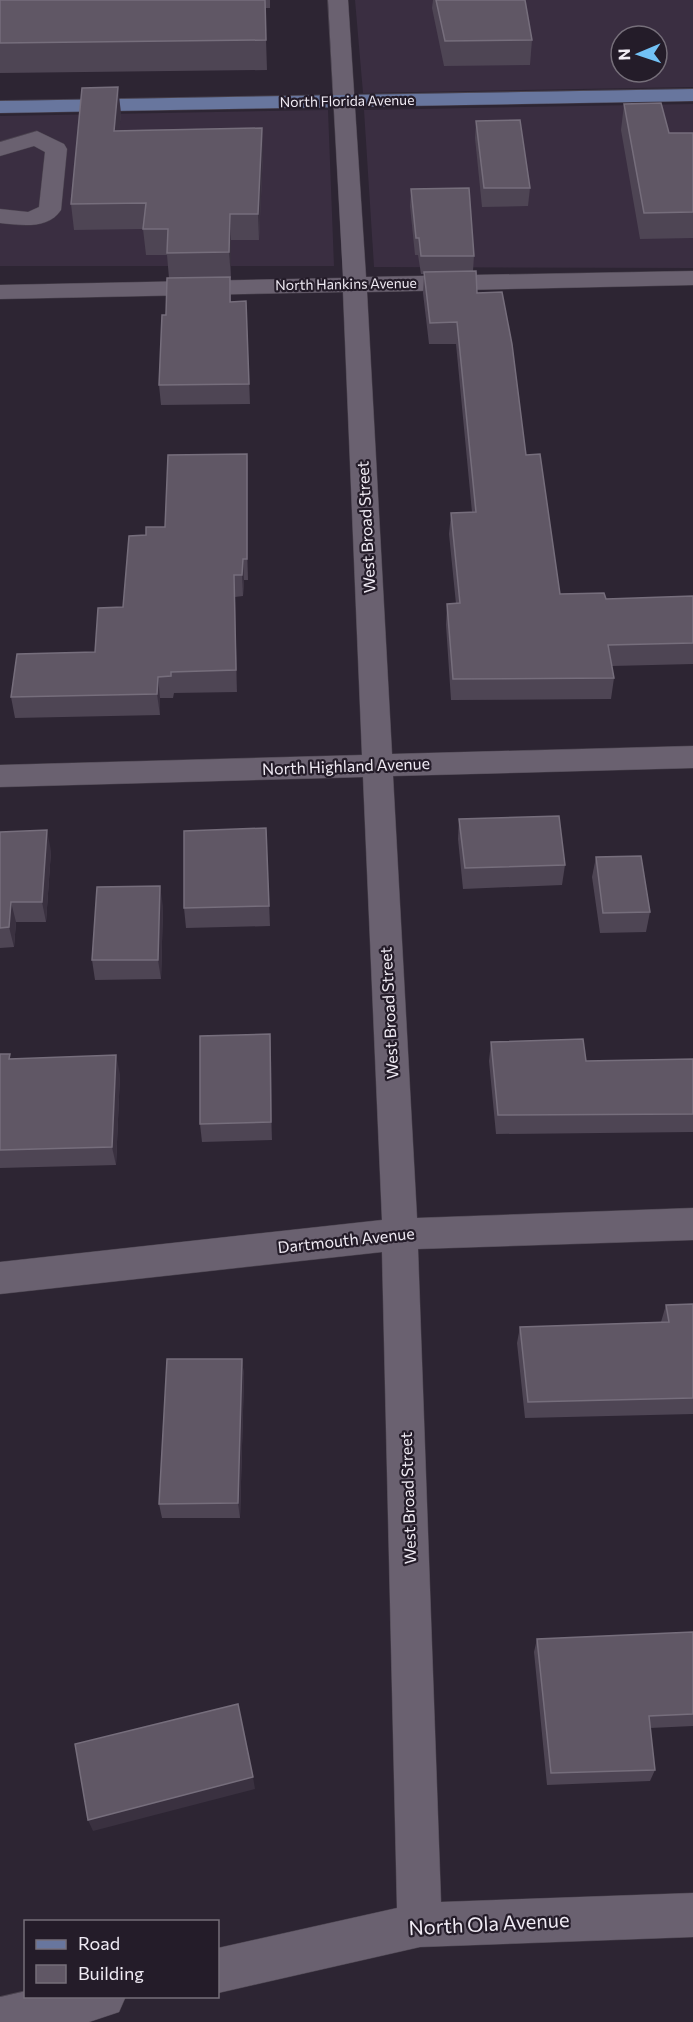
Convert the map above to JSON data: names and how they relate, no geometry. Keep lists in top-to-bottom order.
{
  "streets": {
    "main road": ["North Florida Avenue"],
    "street": [
      "North Hankins Avenue",
      "West Broad Street",
      "North Highland Avenue",
      "Dartmouth Avenue",
      "North Ola Avenue"
    ]
  },
  "crossings": [
    ["North Florida Avenue", "West Broad Street"],
    ["North Hankins Avenue", "West Broad Street"],
    ["West Broad Street", "North Highland Avenue"],
    ["West Broad Street", "Dartmouth Avenue"],
    ["West Broad Street", "North Ola Avenue"]
  ],
  "legend": ["Road", "Building"],
  "north": "left"
}
